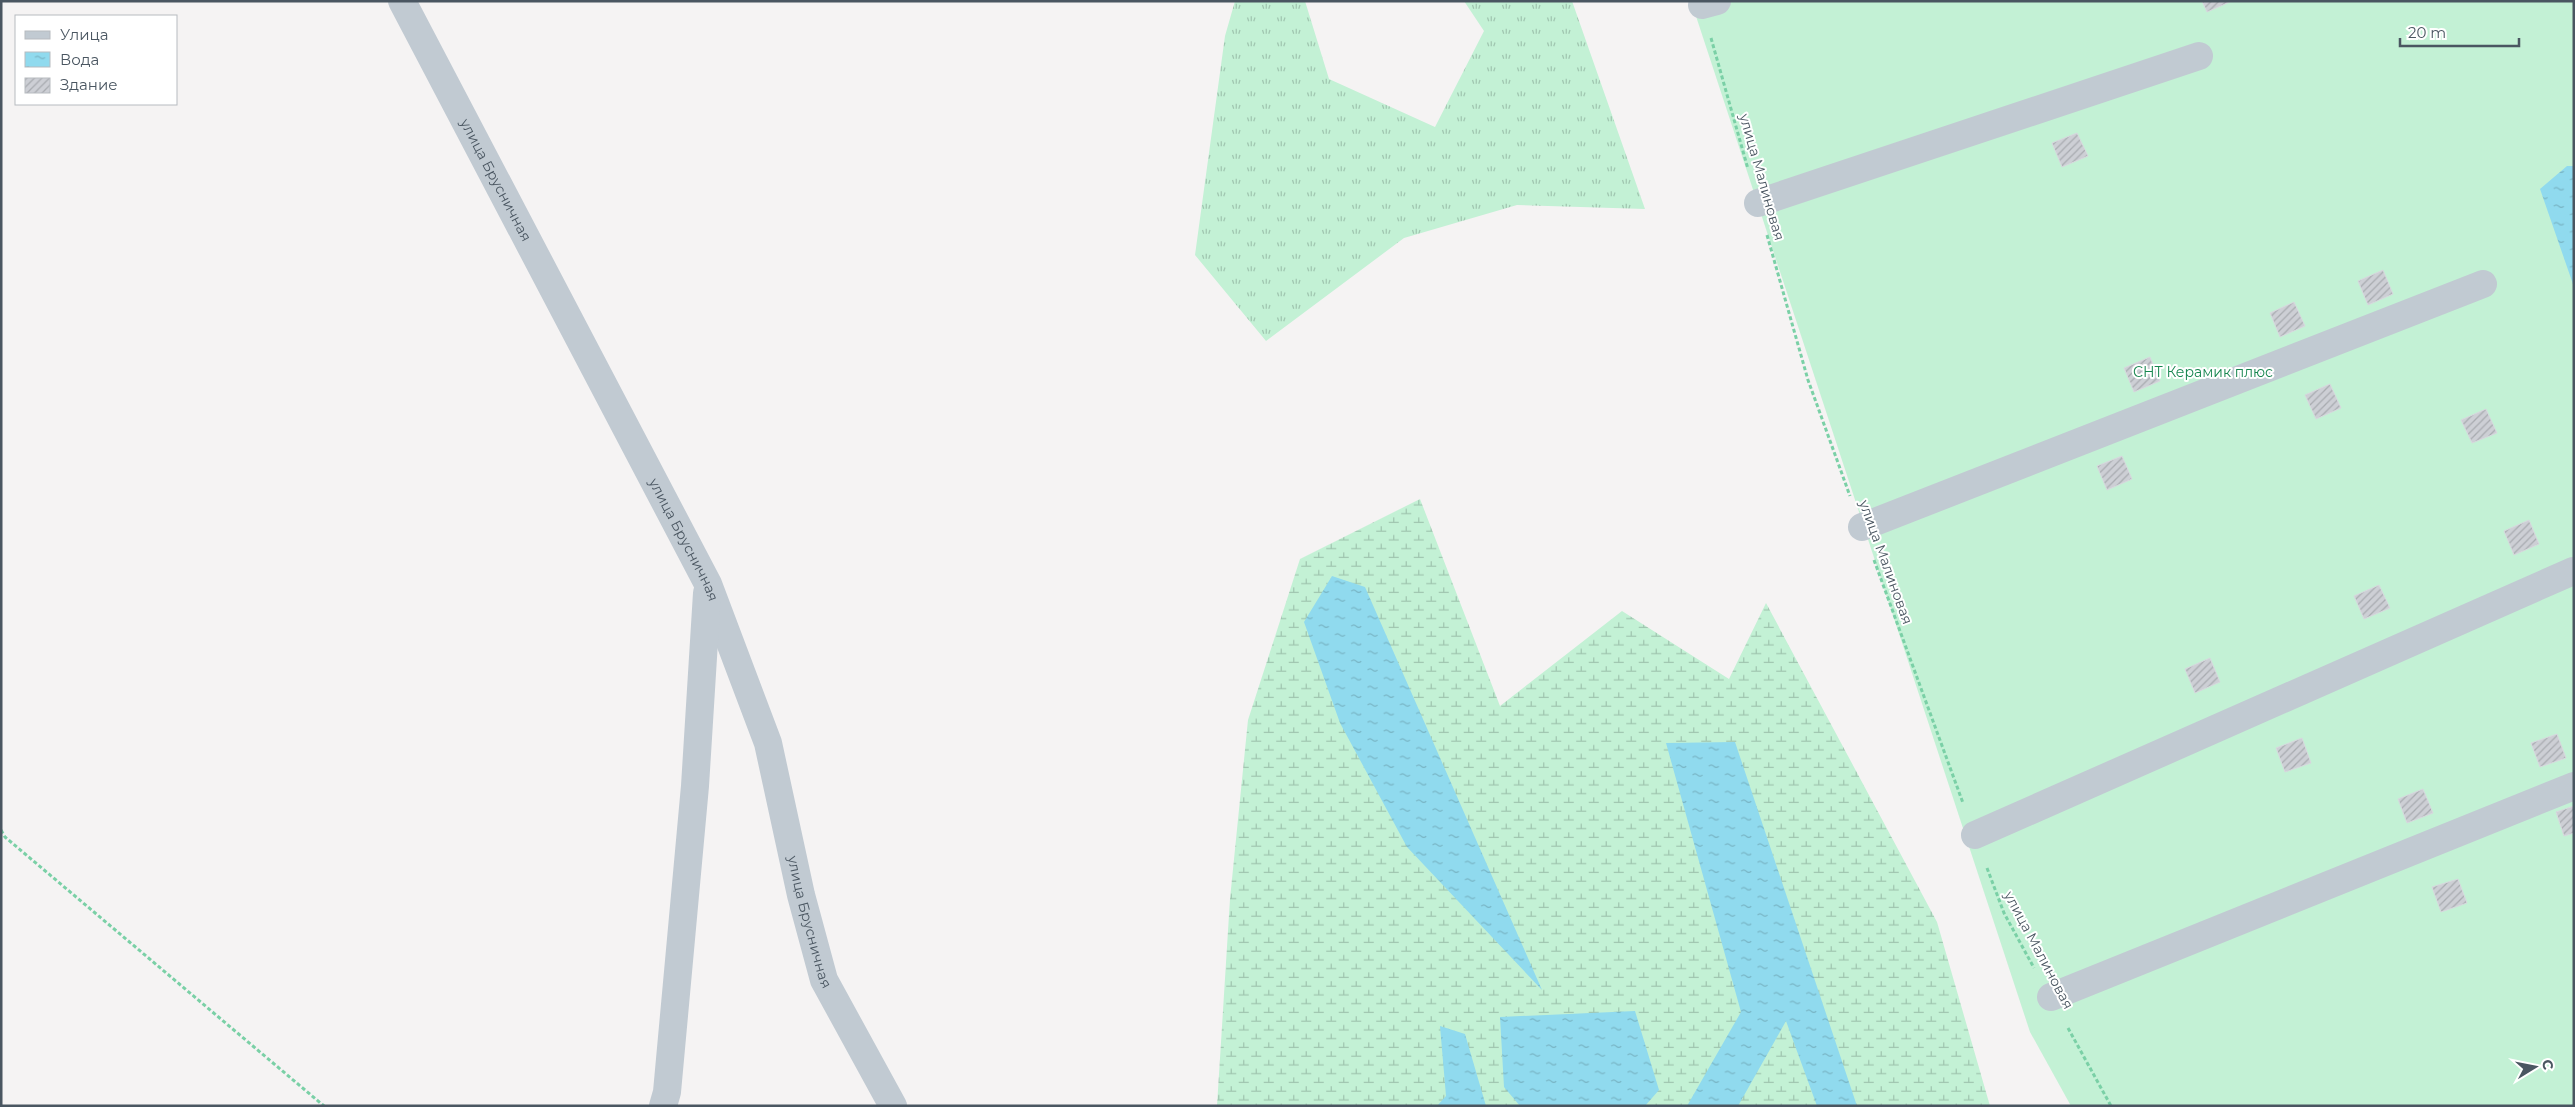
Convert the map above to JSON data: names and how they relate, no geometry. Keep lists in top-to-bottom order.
{
  "streets": {
    "street": ["улица Брусничная"],
    "path": ["улица Малиновая"]
  },
  "parks": ["СНТ Керамик плюс"],
  "legend": ["Улица", "Вода", "Здание"],
  "scale_bar": "20 m",
  "north": "right"
}
